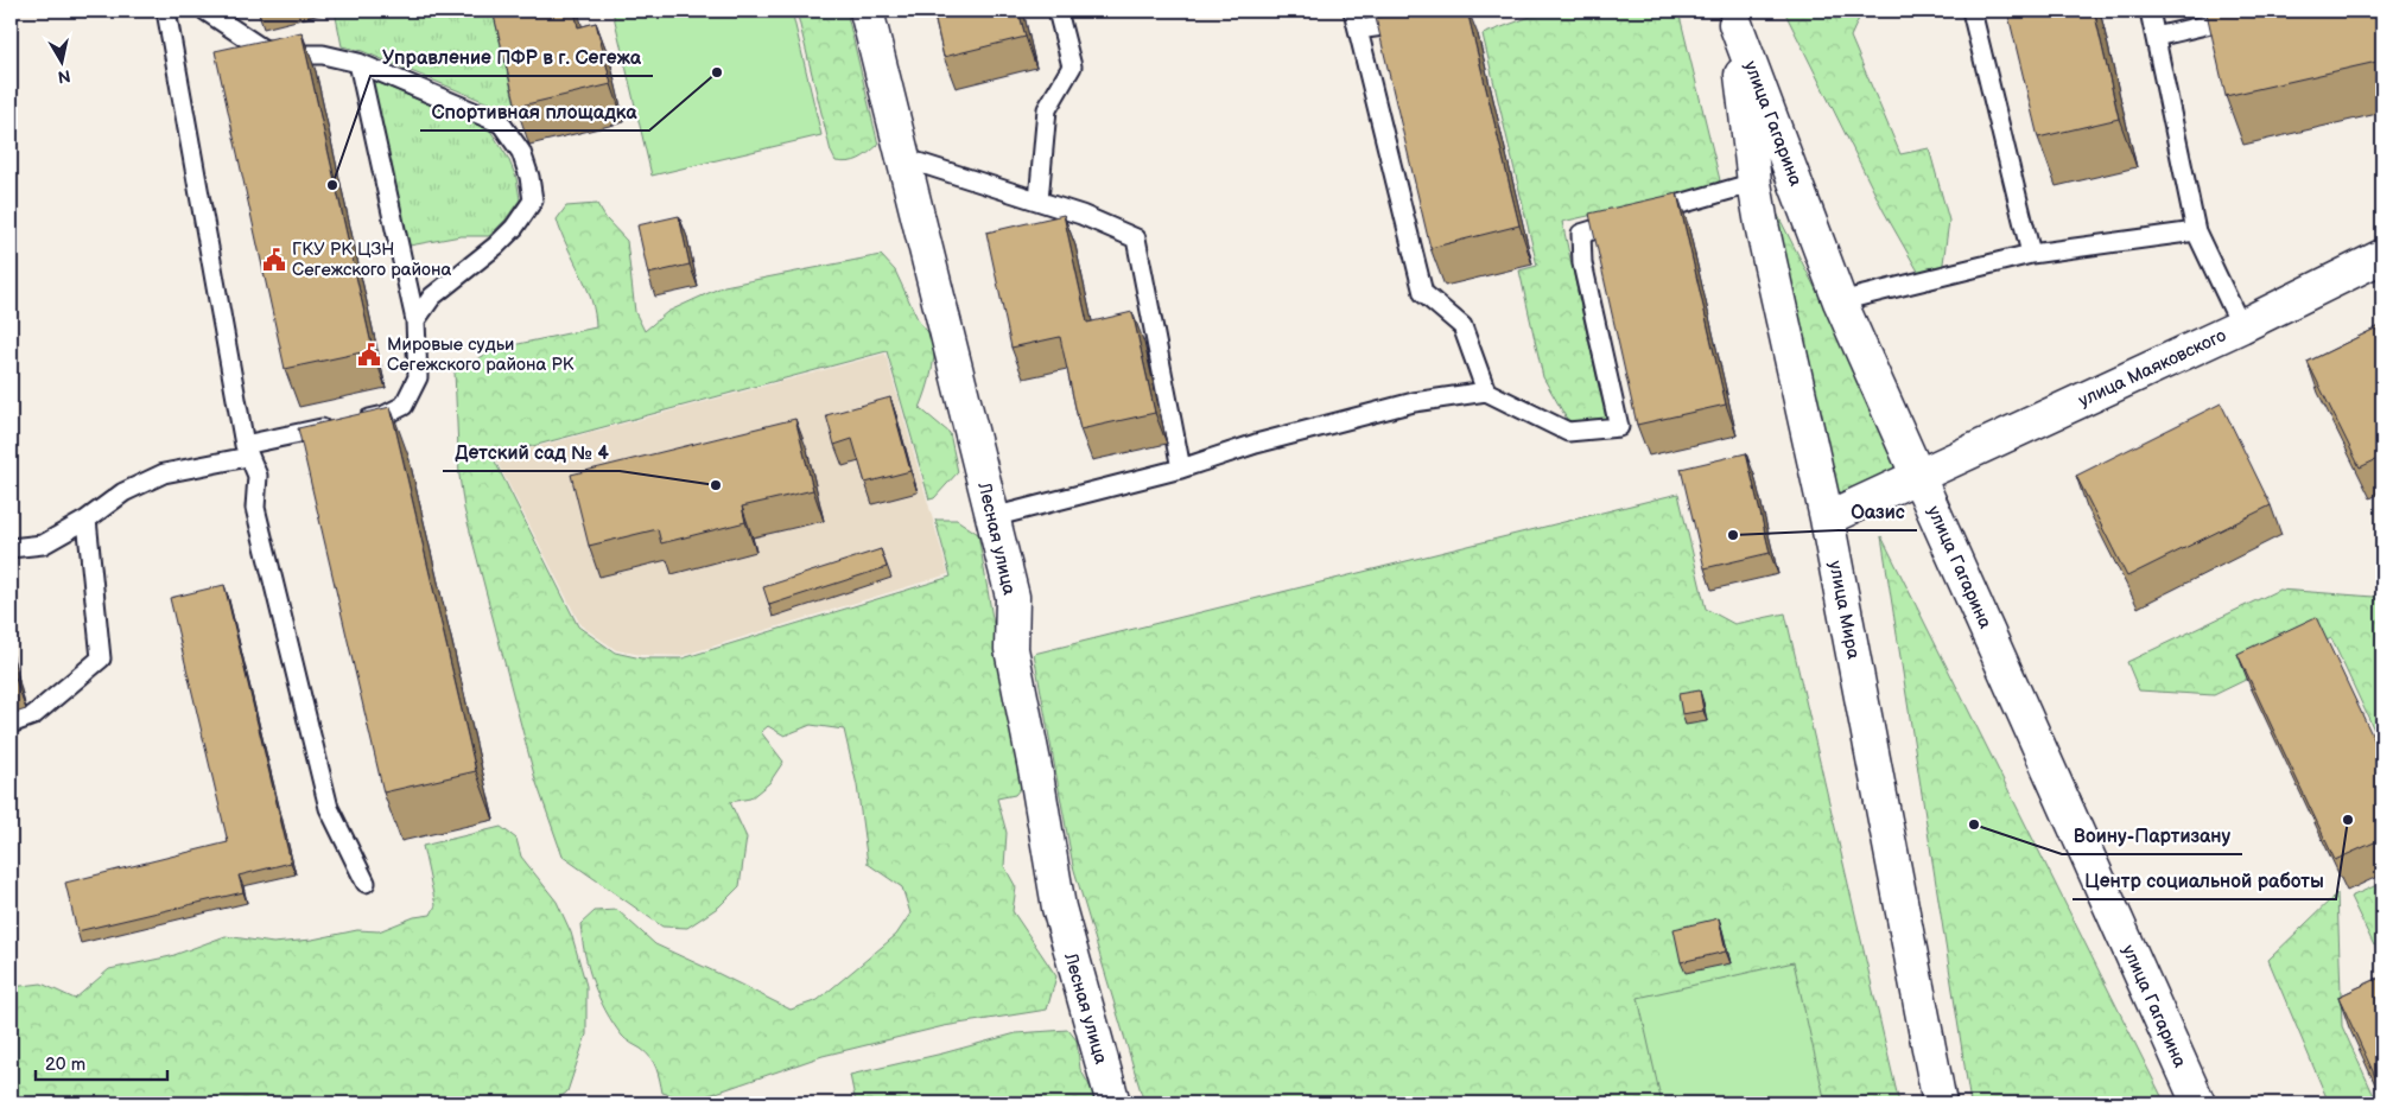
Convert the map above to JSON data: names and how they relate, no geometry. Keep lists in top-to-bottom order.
{
  "streets": {
    "street": [
      "улица Гагарина",
      "улица Маяковского",
      "Лесная улица",
      "улица Мира"
    ]
  },
  "crossings": [
    ["улица Гагарина", "улица Маяковского"],
    ["улица Гагарина", "улица Мира"],
    ["улица Маяковского", "улица Мира"]
  ],
  "places": {
    "other": [
      "Спортивная площадка",
      "Управление ПФР в г. Сегежа",
      "Детский сад № 4",
      "Оазис",
      "Центр социальной работы",
      "Воину-Партизану"
    ],
    "public building": ["ГКУ РК ЦЗН Сегежского района", "Мировые судьи Сегежского района РК"]
  },
  "scale_bar": "20 m",
  "north": "bottom"
}
